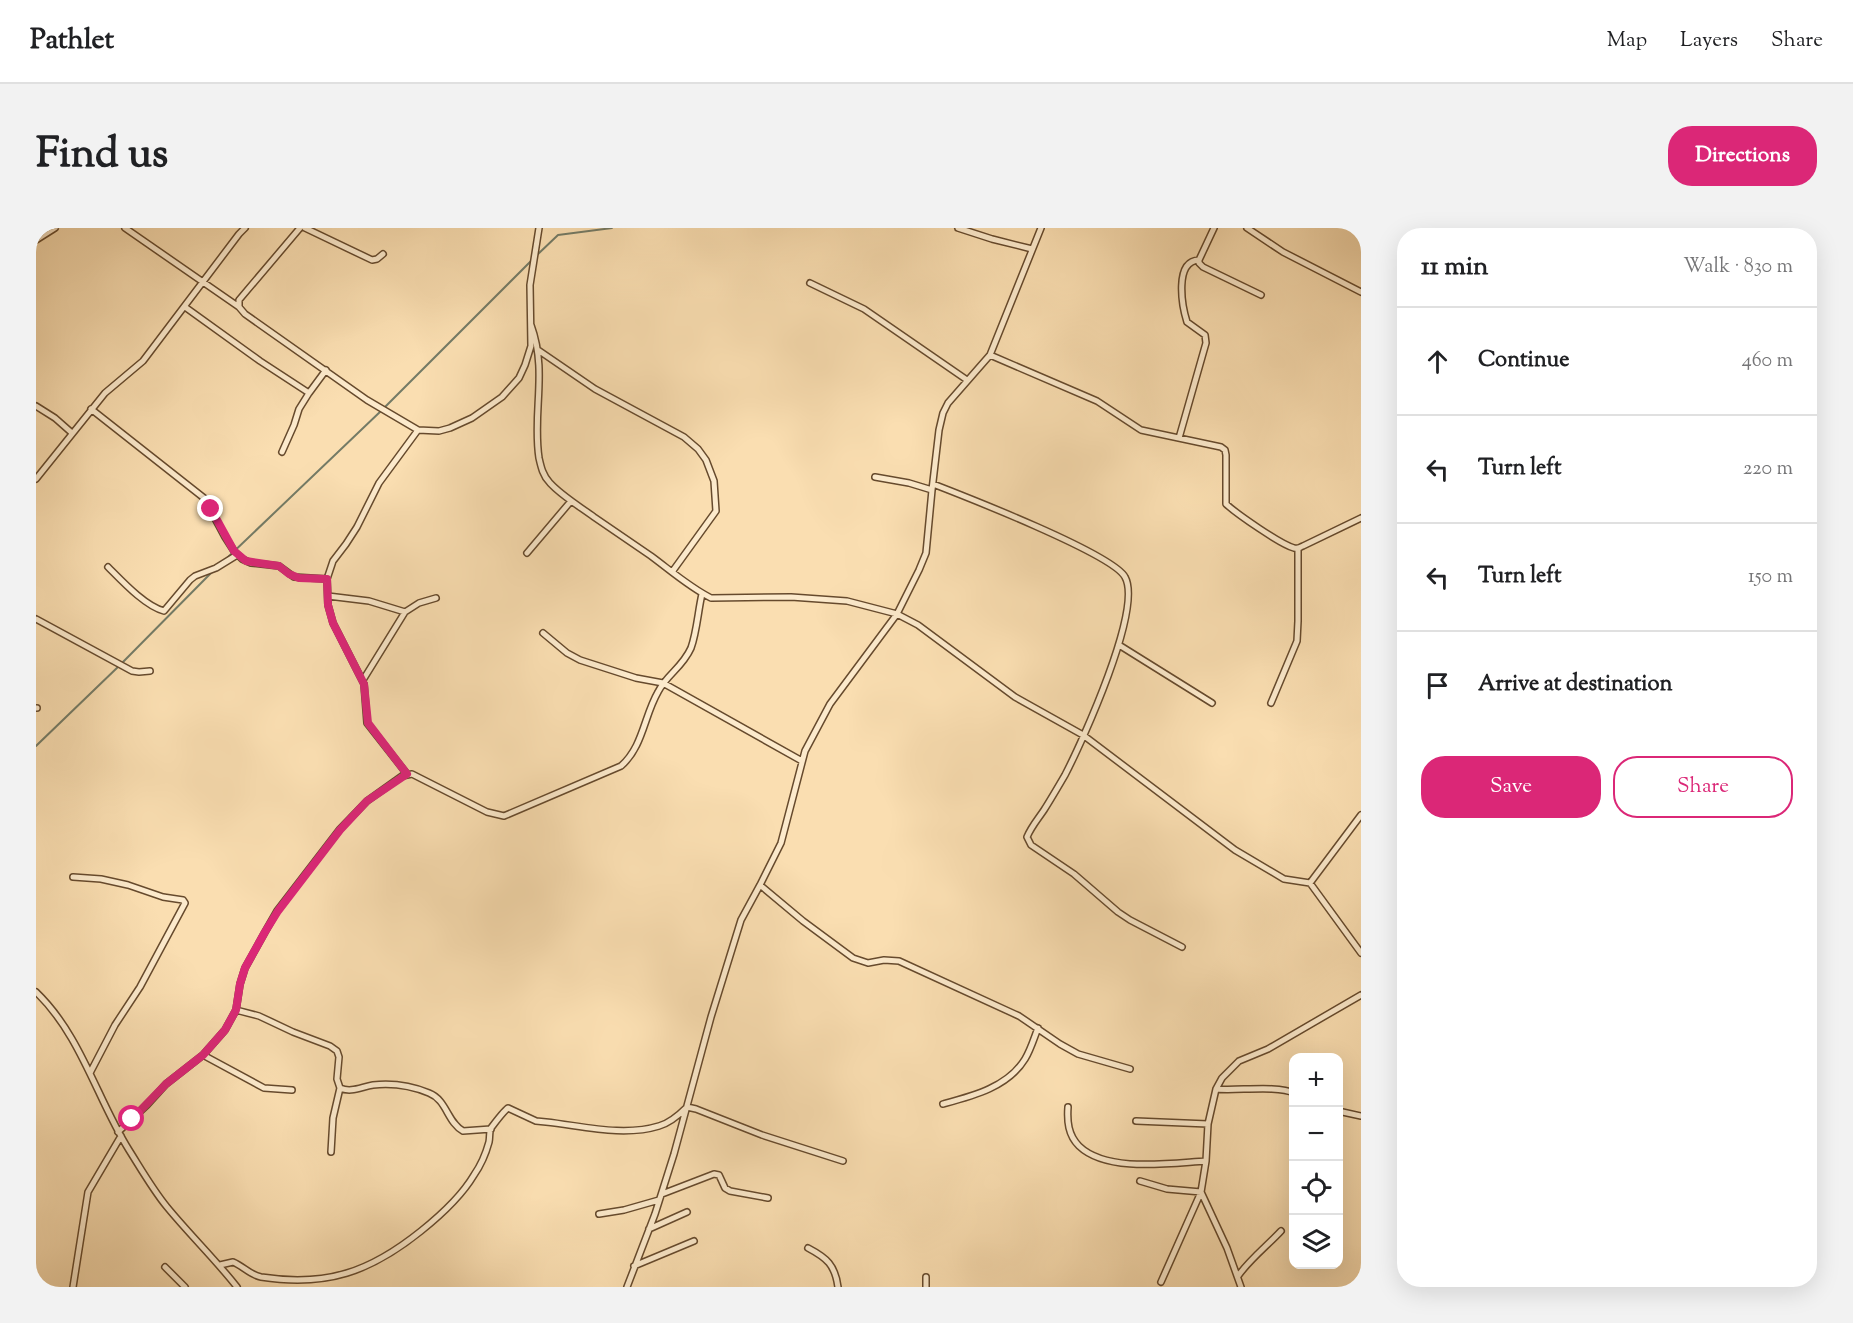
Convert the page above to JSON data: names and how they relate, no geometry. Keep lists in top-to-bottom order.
{
  "page": {
    "header": "Pathlet",
    "nav": ["Map", "Layers", "Share"],
    "title": "Find us",
    "buttons": [
      "Directions",
      ["Save", "Share"]
    ],
    "heading": ["11 min", "Walk · 830 m"],
    "list": [
      ["Continue", "460 m"],
      ["Turn left", "220 m"],
      ["Turn left", "150 m"],
      "Arrive at destination"
    ],
    "map_buttons": ["+", "−"]
  }
}
